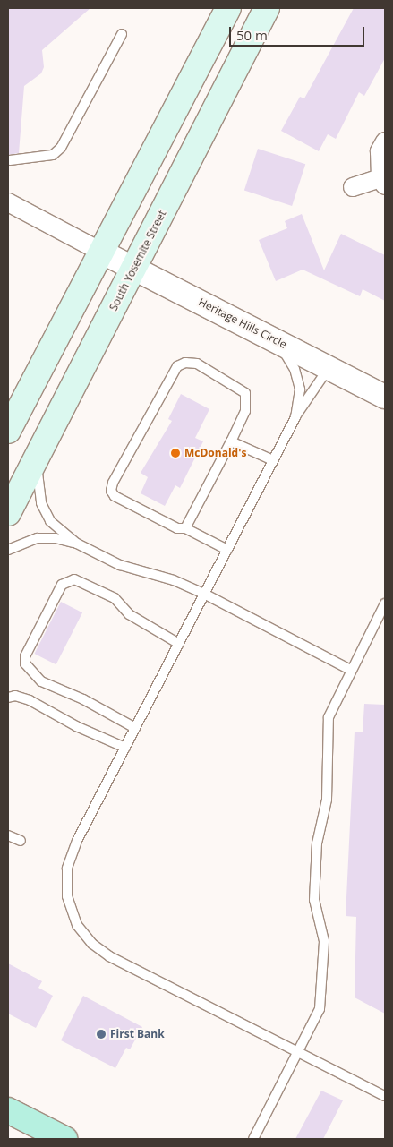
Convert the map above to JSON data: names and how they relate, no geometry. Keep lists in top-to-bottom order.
{
  "streets": {
    "main road": ["South Yosemite Street"],
    "street": ["Heritage Hills Circle"]
  },
  "crossings": [
    ["South Yosemite Street", "Heritage Hills Circle"]
  ],
  "places": ["McDonald's", "First Bank"],
  "scale_bar": "50 m"
}
